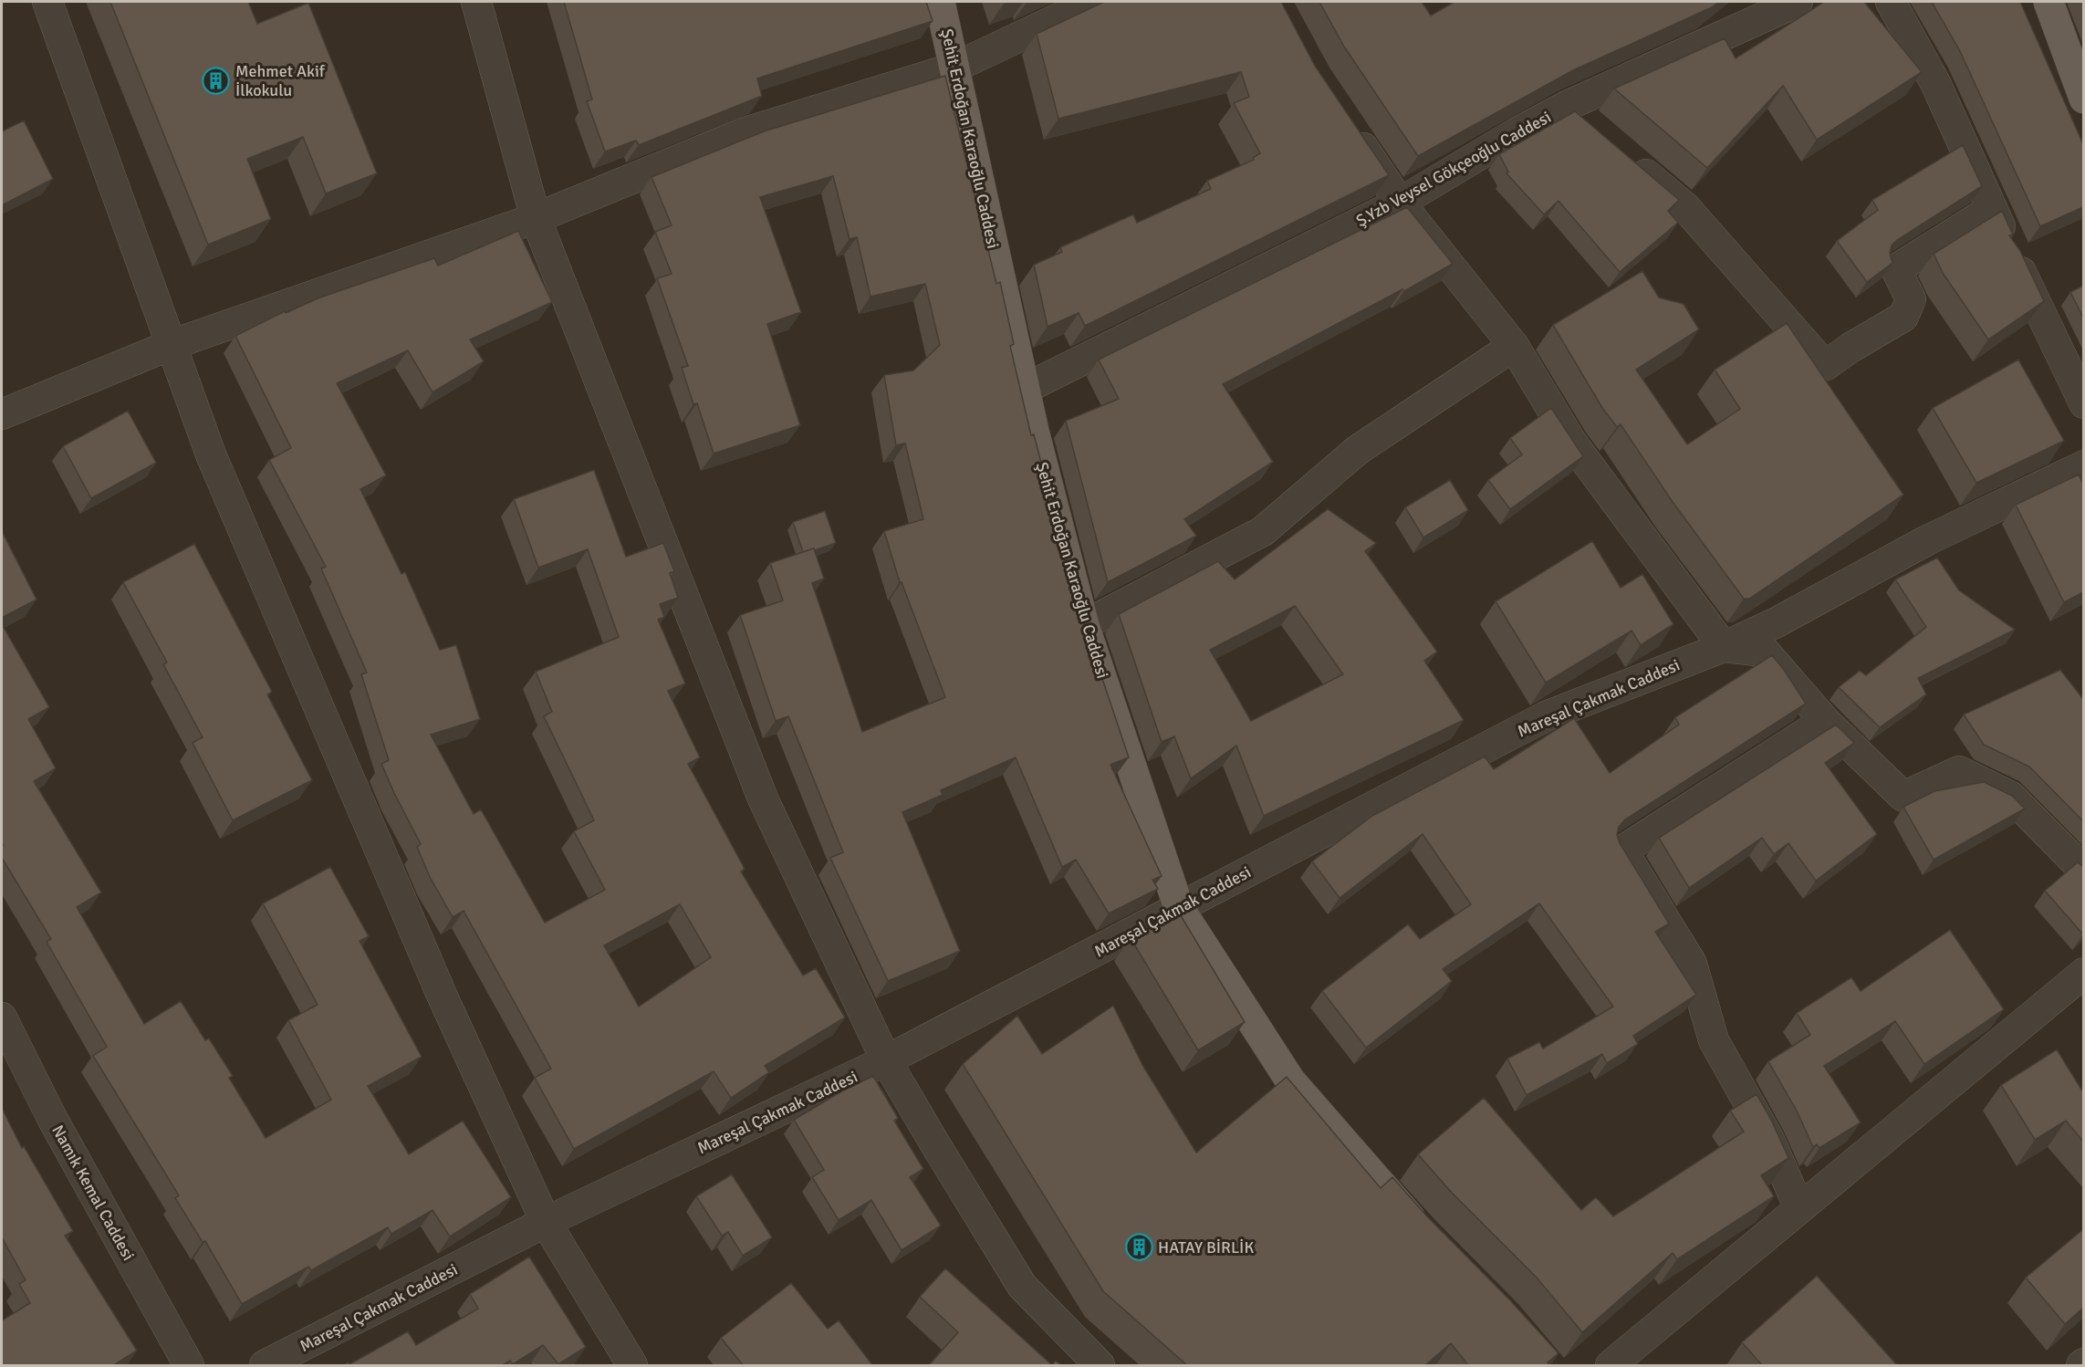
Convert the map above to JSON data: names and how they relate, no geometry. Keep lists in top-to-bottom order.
{
  "streets": {
    "main road": ["Şehit Erdoğan Karaoğlu Caddesi"],
    "street": ["Ş.Yzb Veysel Gökçeoğlu Caddesi", "Mareşal Çakmak Caddesi", "Namık Kemal Caddesi"]
  },
  "crossings": [
    ["Şehit Erdoğan Karaoğlu Caddesi", "Ş.Yzb Veysel Gökçeoğlu Caddesi"],
    ["Şehit Erdoğan Karaoğlu Caddesi", "Mareşal Çakmak Caddesi"]
  ],
  "places": {
    "building": ["Mehmet Akif İlkokulu", "HATAY BİRLİK"]
  }
}
